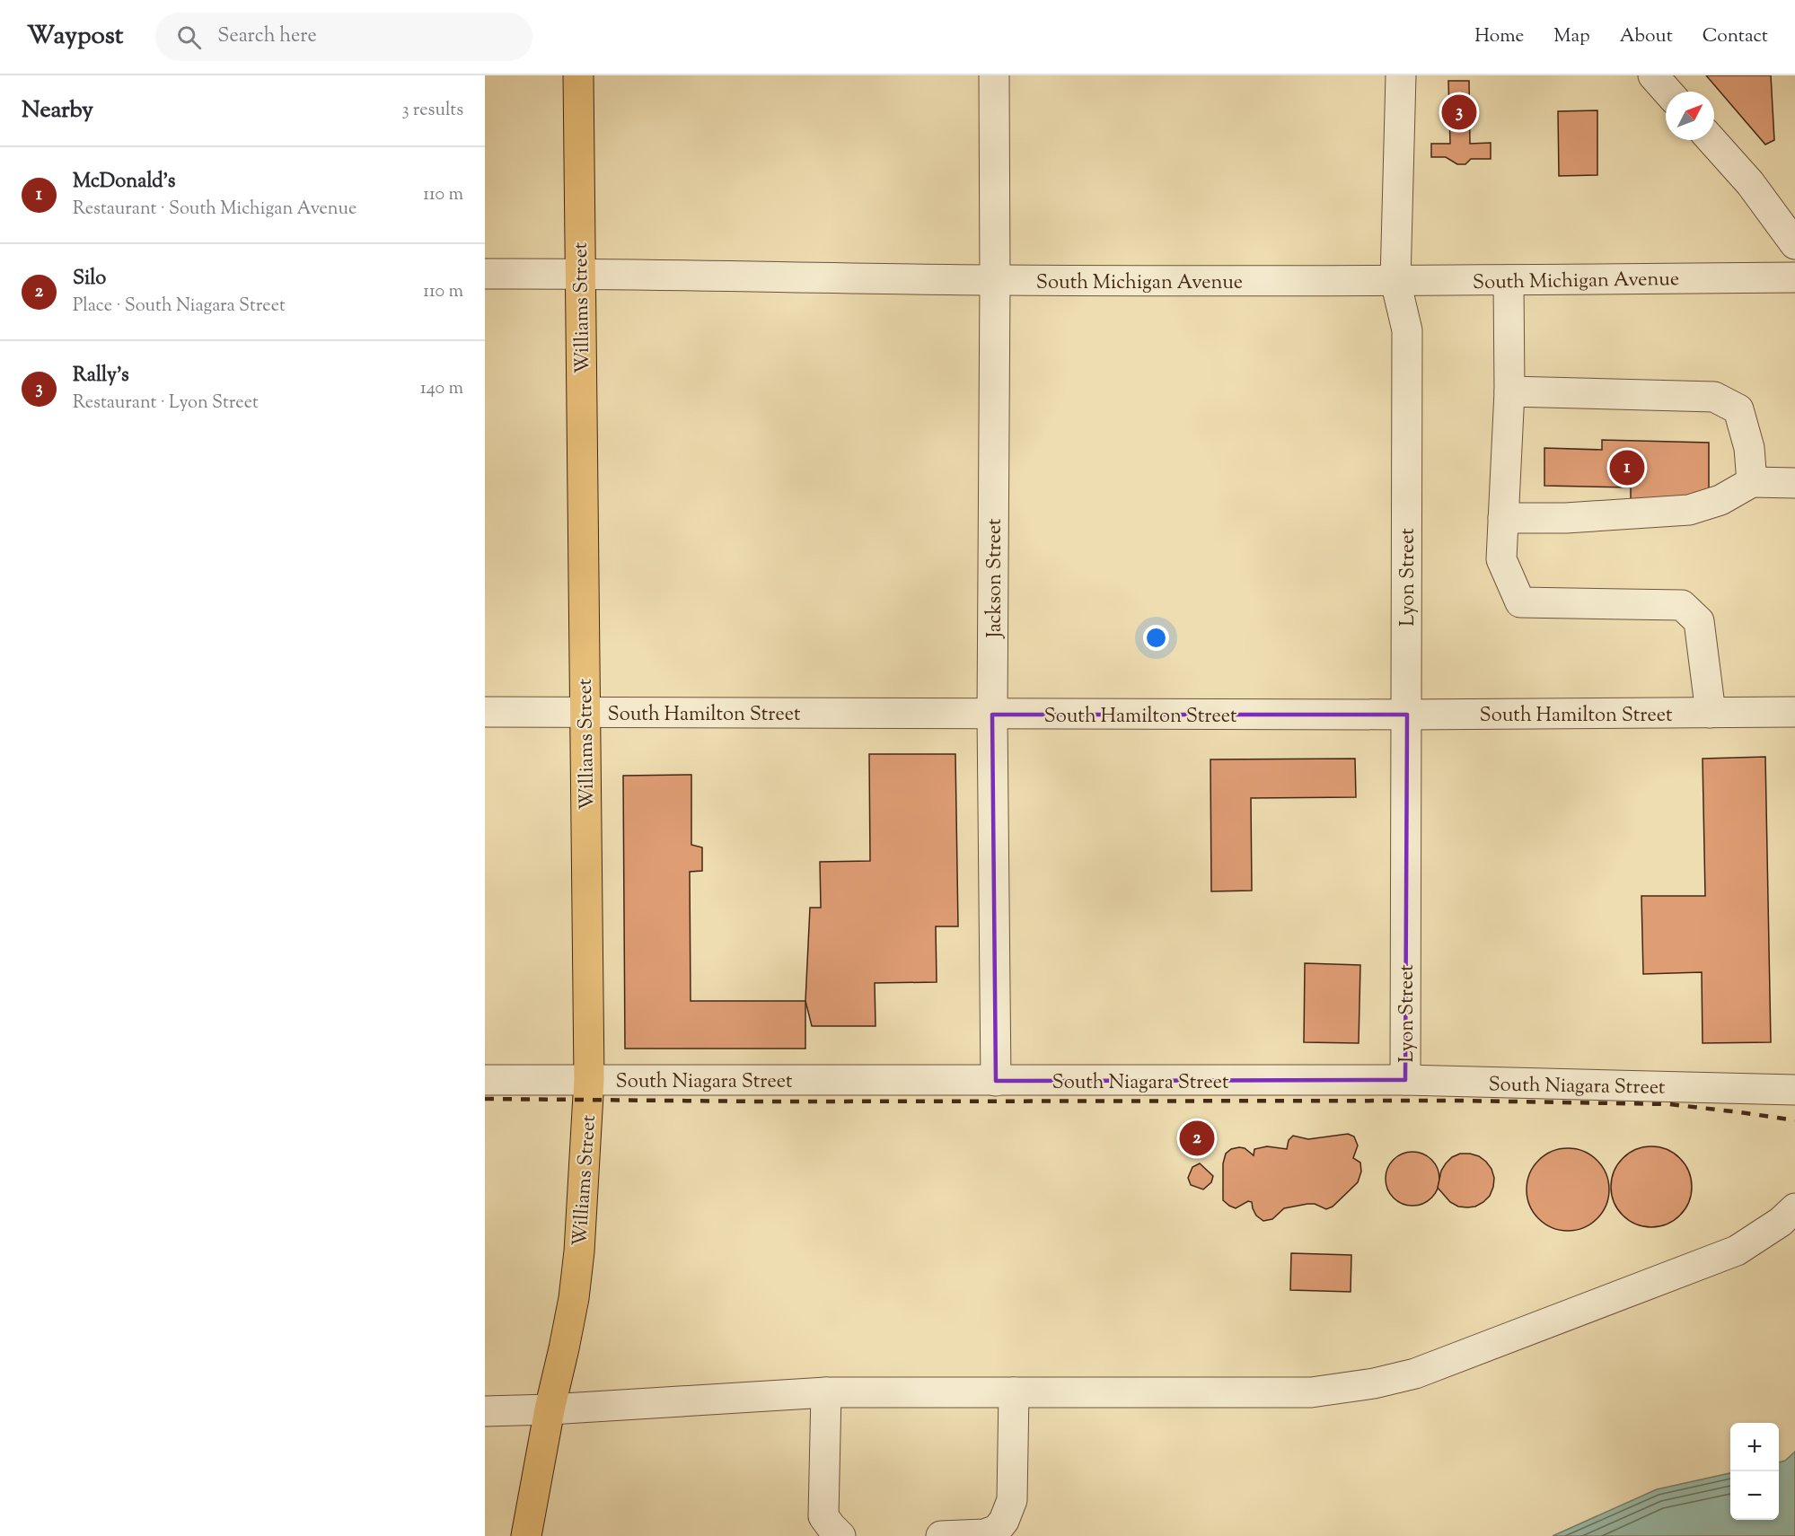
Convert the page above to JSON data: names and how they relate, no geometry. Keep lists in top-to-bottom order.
{
  "streets": {
    "highway": ["Williams Street"],
    "street": [
      "South Michigan Avenue",
      "Lyon Street",
      "Jackson Street",
      "South Hamilton Street",
      "South Niagara Street"
    ]
  },
  "crossings": [
    ["South Michigan Avenue", "Williams Street"],
    ["South Michigan Avenue", "Lyon Street"],
    ["South Michigan Avenue", "Jackson Street"],
    ["Williams Street", "South Hamilton Street"],
    ["Williams Street", "South Niagara Street"],
    ["Lyon Street", "South Hamilton Street"],
    ["Lyon Street", "South Niagara Street"],
    ["Jackson Street", "South Hamilton Street"],
    ["Jackson Street", "South Niagara Street"]
  ],
  "north": "top right",
  "page": {
    "header": "Waypost",
    "search": "Search here",
    "nav": [
      "Home",
      "Map",
      "About",
      "Contact"
    ],
    "heading": ["Nearby", "3 results"],
    "pins": ["3", "1", "2"],
    "list": [
      {
        "mark": "1",
        "name": "McDonald's",
        "note": "Restaurant · South Michigan Avenue",
        "value": "110 m"
      },
      {
        "mark": "2",
        "name": "Silo",
        "note": "Place · South Niagara Street",
        "value": "110 m"
      },
      {
        "mark": "3",
        "name": "Rally's",
        "note": "Restaurant · Lyon Street",
        "value": "140 m"
      }
    ],
    "map_buttons": ["+", "−"]
  }
}
